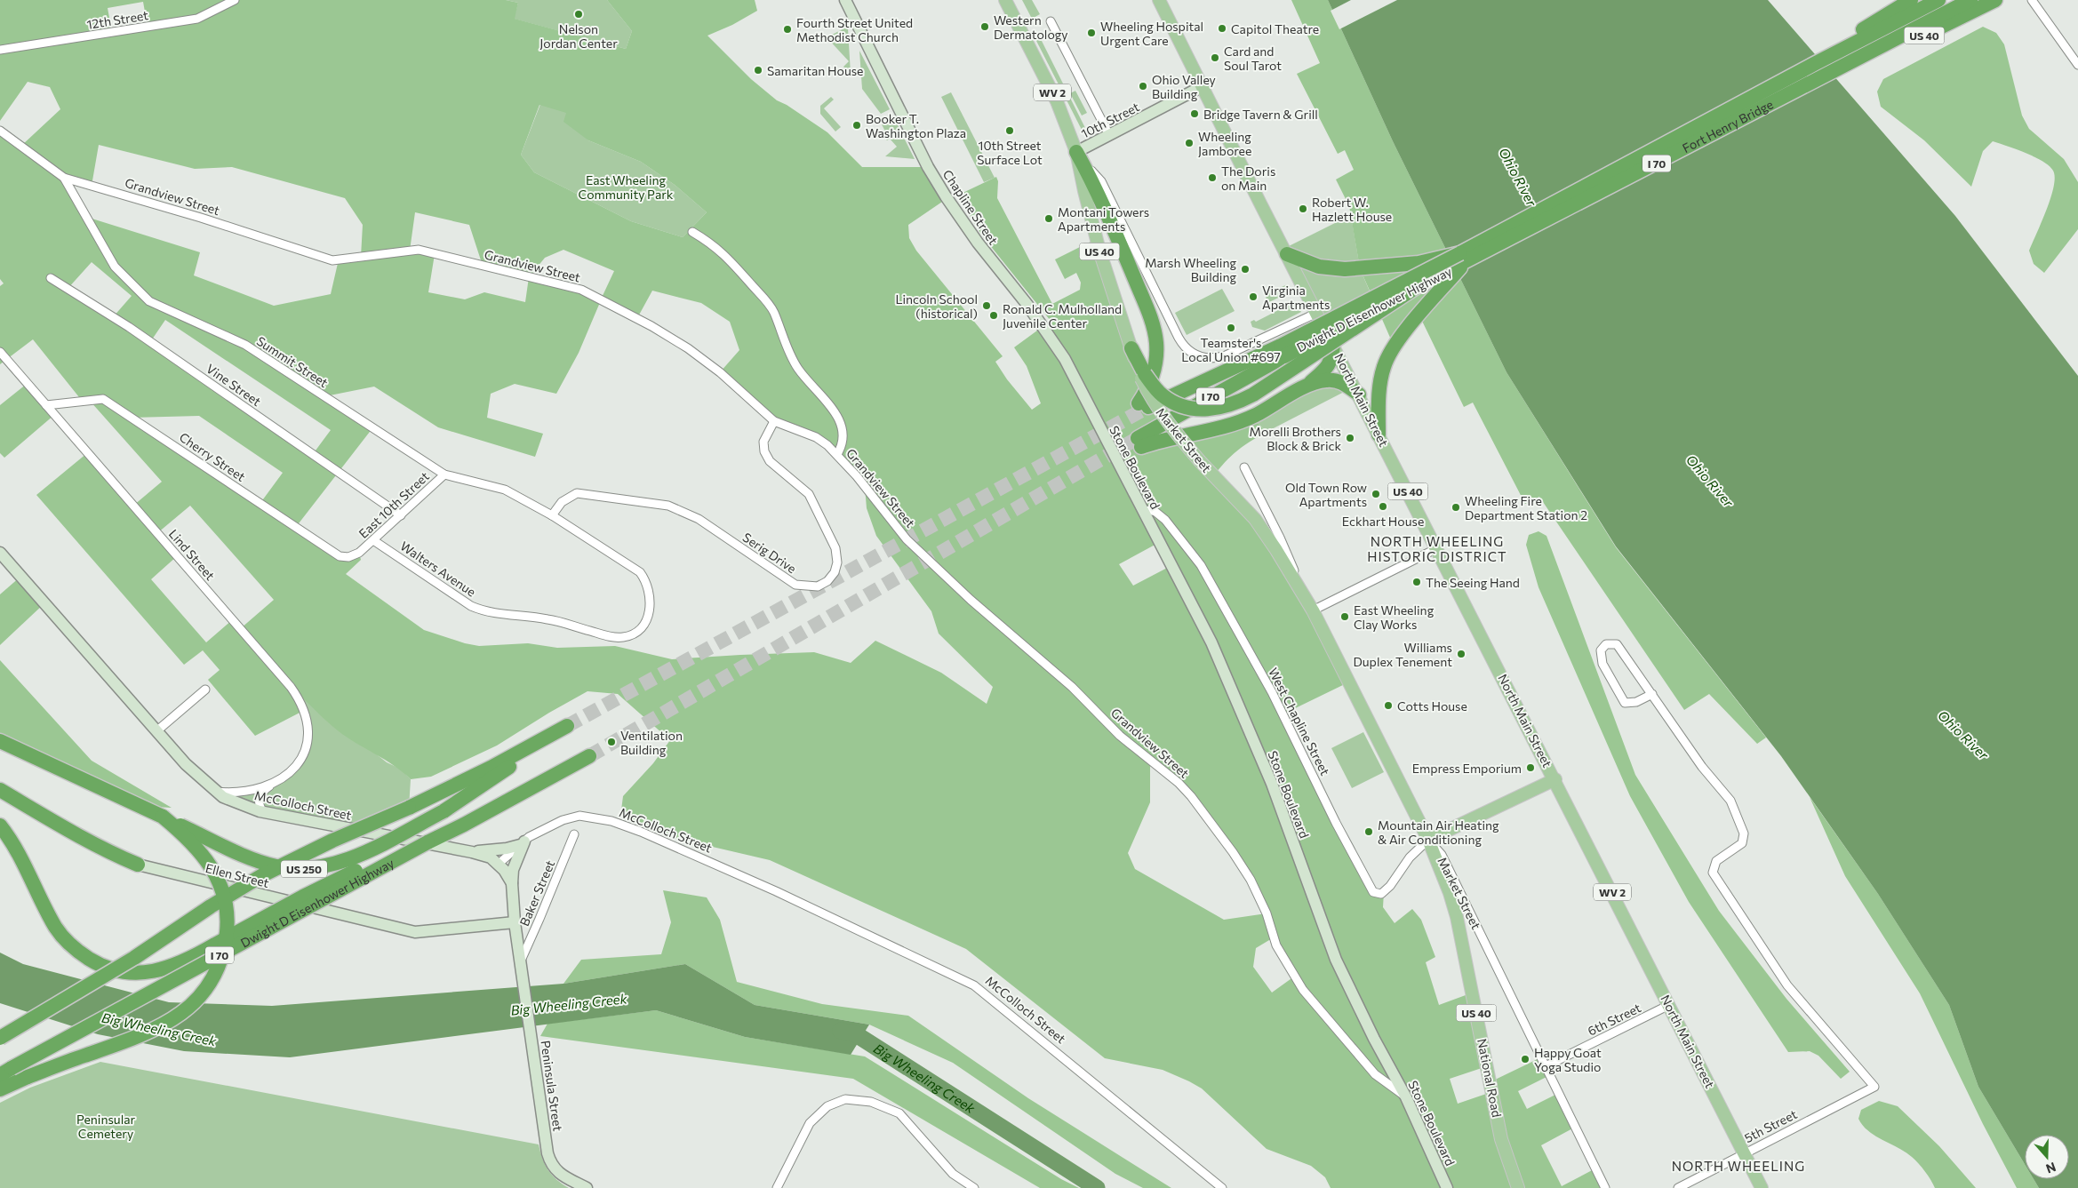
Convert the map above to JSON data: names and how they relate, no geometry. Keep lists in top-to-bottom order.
{
  "streets": {
    "highway": [
      "US 40",
      "Fort Henry Bridge",
      "I 70",
      "Dwight D Eisenhower Highway",
      "US 250"
    ],
    "main road": [
      "WV 2",
      "North Main Street",
      "Market Street",
      "National Road"
    ],
    "street": [
      "12th Street",
      "10th Street",
      "Grandview Street",
      "Chapline Street",
      "Summit Street",
      "Vine Street",
      "Cherry Street",
      "Stone Boulevard",
      "East 10th Street",
      "Serig Drive",
      "Lind Street",
      "Walters Avenue",
      "West Chapline Street",
      "McColloch Street",
      "Ellen Street",
      "Baker Street",
      "6th Street",
      "Peninsula Street",
      "5th Street"
    ]
  },
  "crossings": [
    ["US 40", "WV 2"],
    ["US 40", "10th Street"],
    ["US 40", "Fort Henry Bridge"],
    ["US 40", "I 70"],
    ["US 40", "Dwight D Eisenhower Highway"],
    ["US 40", "North Main Street"],
    ["WV 2", "10th Street"],
    ["WV 2", "I 70"],
    ["10th Street", "I 70"],
    ["10th Street", "North Main Street"],
    ["Fort Henry Bridge", "I 70"],
    ["Fort Henry Bridge", "Dwight D Eisenhower Highway"],
    ["I 70", "Dwight D Eisenhower Highway"],
    ["Grandview Street", "Summit Street"],
    ["Grandview Street", "Stone Boulevard"],
    ["Grandview Street", "Serig Drive"],
    ["Chapline Street", "Stone Boulevard"],
    ["Dwight D Eisenhower Highway", "US 250"],
    ["Summit Street", "East 10th Street"],
    ["Summit Street", "Serig Drive"],
    ["Summit Street", "Walters Avenue"],
    ["Vine Street", "East 10th Street"],
    ["North Main Street", "6th Street"],
    ["North Main Street", "5th Street"],
    ["Market Street", "West Chapline Street"],
    ["Market Street", "6th Street"],
    ["Market Street", "National Road"],
    ["Cherry Street", "East 10th Street"],
    ["Cherry Street", "Lind Street"],
    ["Stone Boulevard", "West Chapline Street"],
    ["East 10th Street", "Walters Avenue"],
    ["Serig Drive", "Walters Avenue"],
    ["Lind Street", "McColloch Street"],
    ["West Chapline Street", "National Road"],
    ["McColloch Street", "Peninsula Street"],
    ["Ellen Street", "Peninsula Street"],
    ["Baker Street", "Peninsula Street"]
  ],
  "districts": ["NORTH WHEELING HISTORIC DISTRICT", "NORTH WHEELING"],
  "water": ["Ohio River", "Big Wheeling Creek"],
  "parks": ["East Wheeling Community Park", "Peninsular Cemetery"],
  "places": [
    "Nelson Jordan Center",
    "Western Dermatology",
    "Capitol Theatre",
    "Fourth Street United Methodist Church",
    "Wheeling Hospital Urgent Care",
    "Card and Soul Tarot",
    "Samaritan House",
    "Ohio Valley Building",
    "Bridge Tavern & Grill",
    "Booker T. Washington Plaza",
    "10th Street Surface Lot",
    "Wheeling Jamboree",
    "The Doris on Main",
    "Robert W. Hazlett House",
    "Montani Towers Apartments",
    "Marsh Wheeling Building",
    "Virginia Apartments",
    "Lincoln School (historical)",
    "Ronald C. Mulholland Juvenile Center",
    "Teamster's Local Union #697",
    "Morelli Brothers Block & Brick",
    "Old Town Row Apartments",
    "Eckhart House",
    "Wheeling Fire Department Station 2",
    "The Seeing Hand",
    "East Wheeling Clay Works",
    "Williams Duplex Tenement",
    "Cotts House",
    "Ventilation Building",
    "Empress Emporium",
    "Mountain Air Heating & Air Conditioning",
    "Happy Goat Yoga Studio"
  ],
  "north": "bottom"
}
